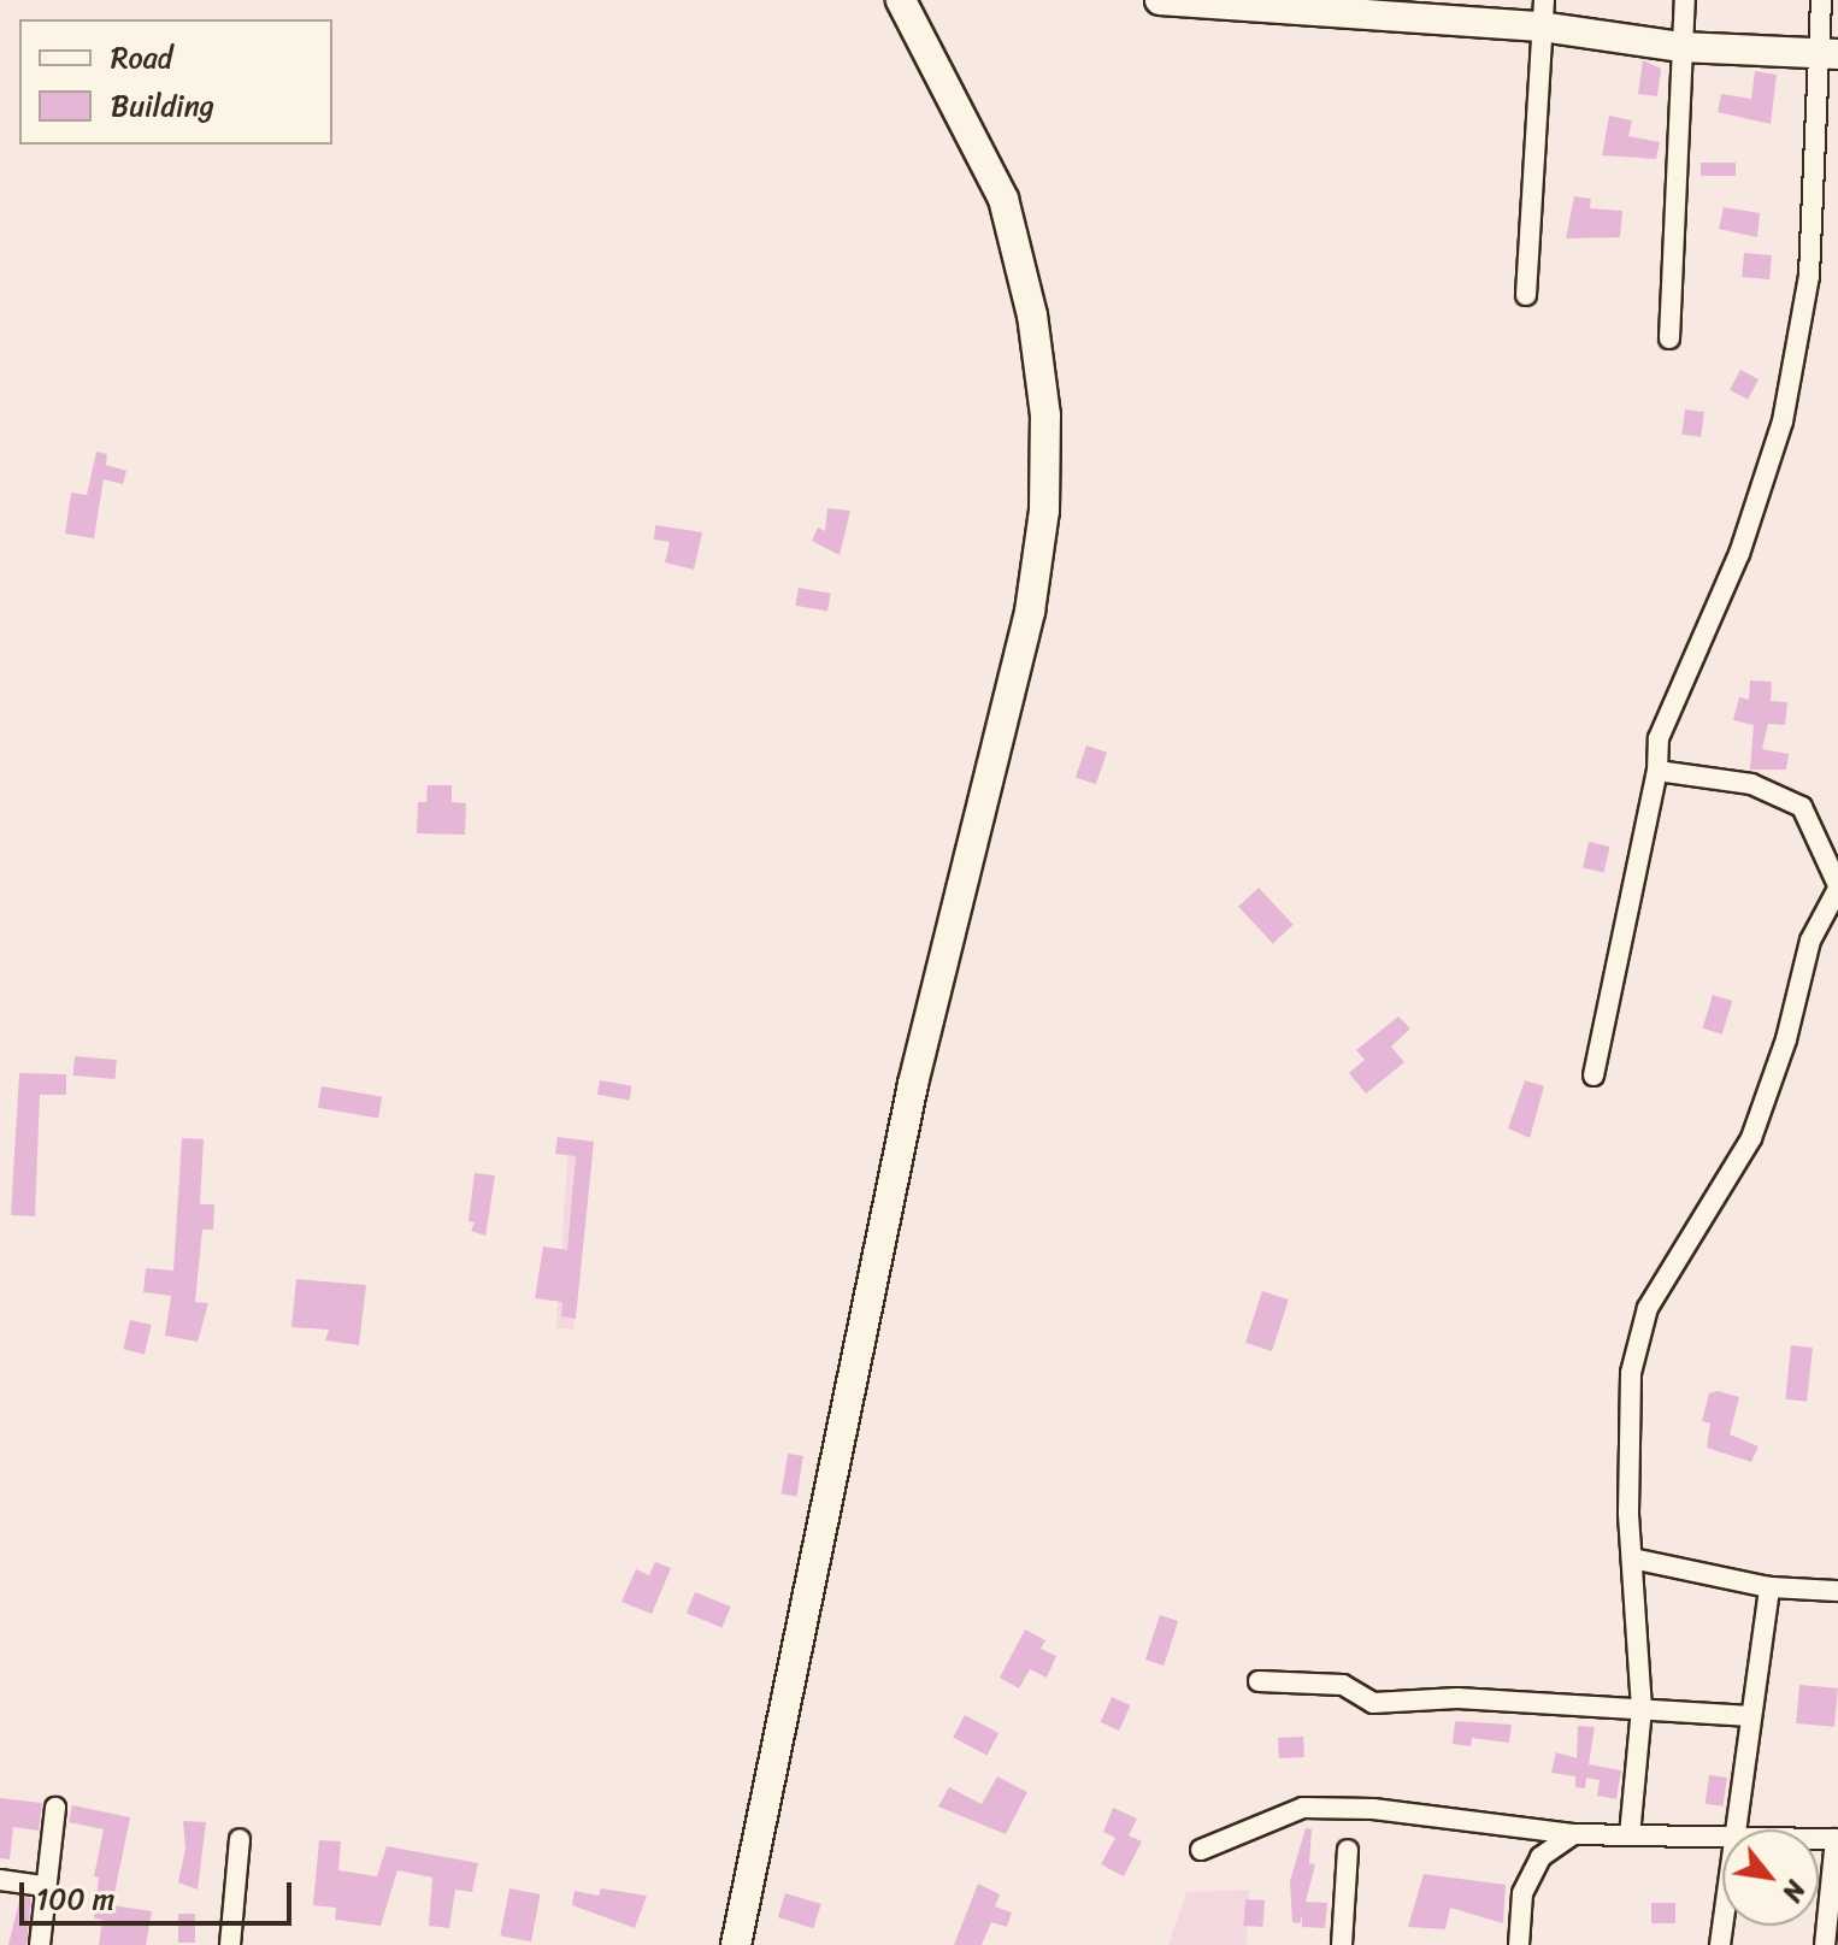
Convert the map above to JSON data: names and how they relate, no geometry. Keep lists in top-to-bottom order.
{
  "legend": ["Road", "Building"],
  "scale_bar": "100 m",
  "north": "bottom right"
}
